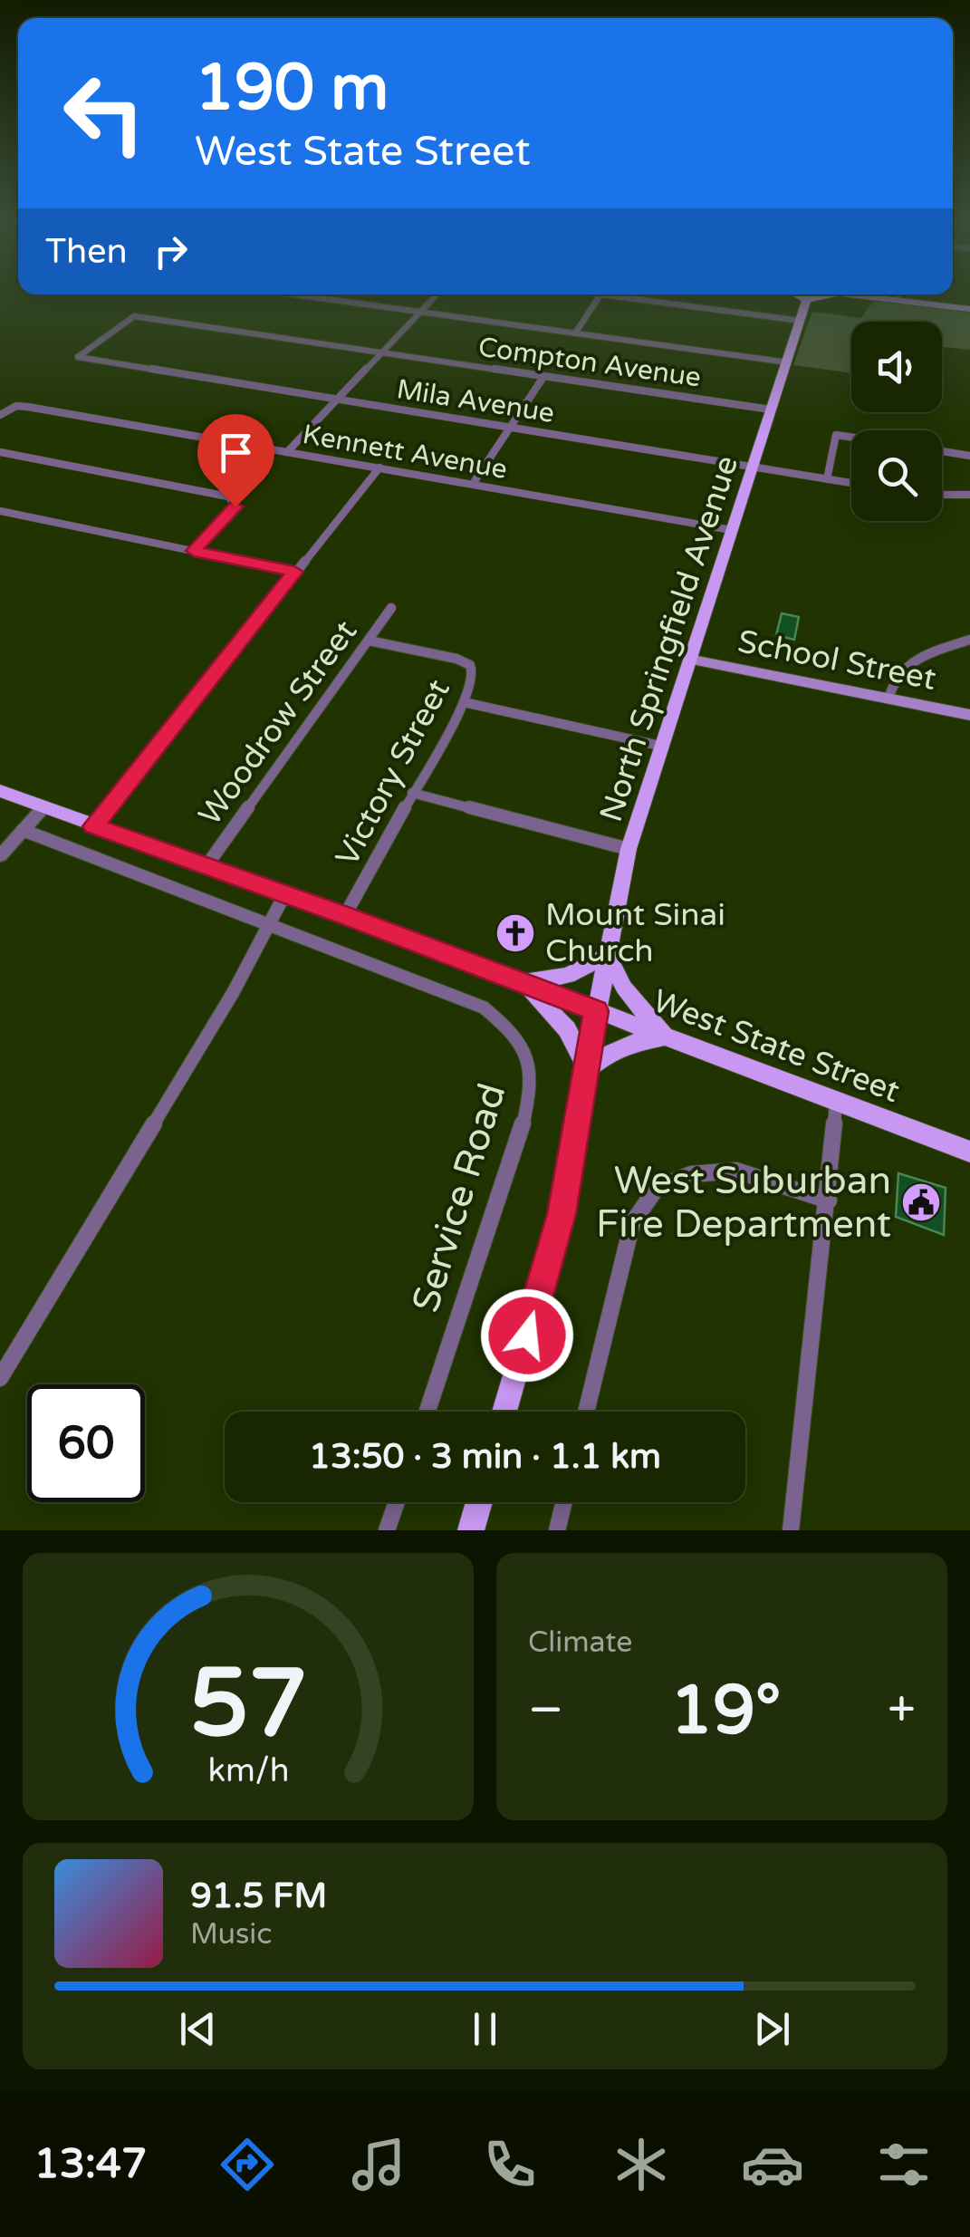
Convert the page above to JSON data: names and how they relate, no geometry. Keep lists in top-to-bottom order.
{
  "streets": {
    "main road": ["North Springfield Avenue", "School Street", "West State Street"],
    "street": [
      "Compton Avenue",
      "Mila Avenue",
      "Kennett Avenue",
      "Woodrow Street",
      "Victory Street",
      "Service Road"
    ]
  },
  "crossings": [
    ["Compton Avenue", "Mila Avenue"],
    ["Compton Avenue", "North Springfield Avenue"],
    ["Mila Avenue", "North Springfield Avenue"],
    ["Kennett Avenue", "North Springfield Avenue"],
    ["North Springfield Avenue", "School Street"],
    ["North Springfield Avenue", "West State Street"],
    ["Woodrow Street", "Victory Street"],
    ["Woodrow Street", "West State Street"],
    ["Victory Street", "West State Street"]
  ],
  "places": {
    "church": ["Mount Sinai Church"],
    "public building": ["West Suburban Fire Department"]
  },
  "page": {
    "turn": ["190 m", "West State Street"],
    "then": "Then",
    "limit": "60",
    "trip": "13:50 · 3 min · 1.1 km",
    "tile": "Climate",
    "heat": ["−", "19°", "+"],
    "song": ["91.5 FM", "Music"],
    "tabs": "13:47",
    "gauge": ["57", "km/h"]
  }
}
